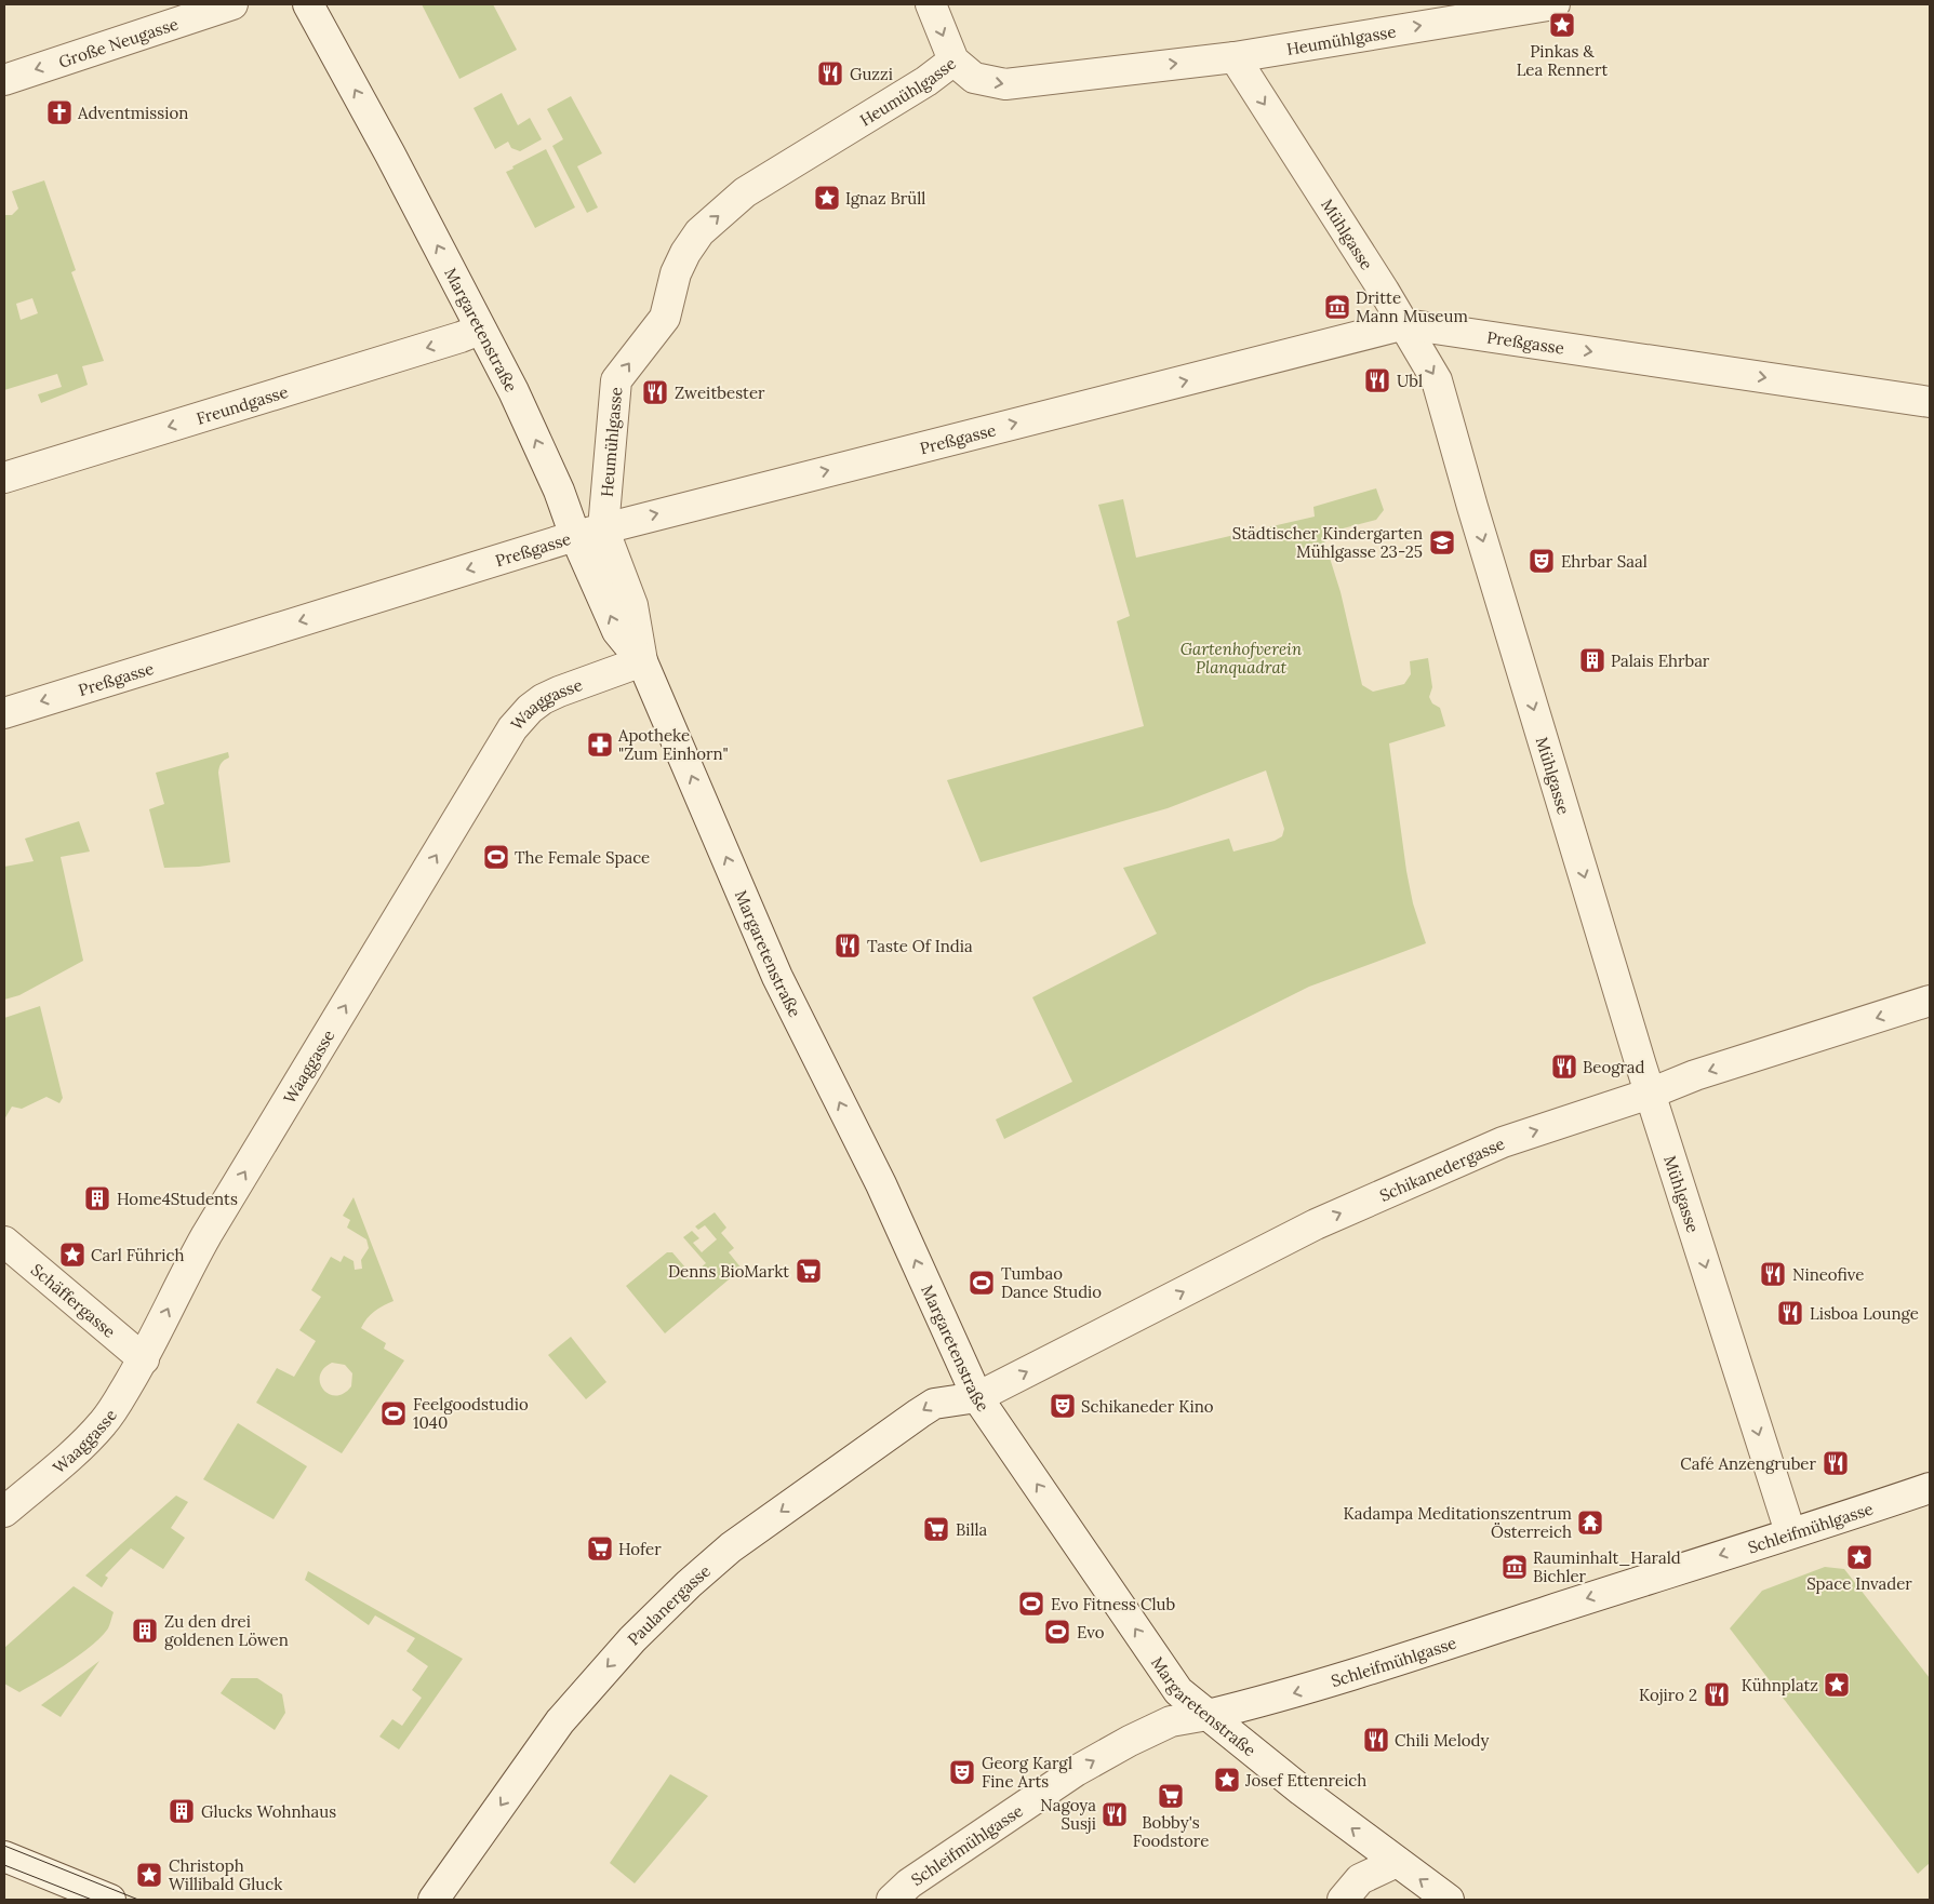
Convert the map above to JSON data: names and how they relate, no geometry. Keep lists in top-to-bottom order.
{
  "streets": {
    "street": [
      "Heumühlgasse",
      "Große Neugasse",
      "Mühlgasse",
      "Margaretenstraße",
      "Preßgasse",
      "Freundgasse",
      "Waaggasse",
      "Schikanedergasse",
      "Schäffergasse",
      "Schleifmühlgasse",
      "Paulanergasse"
    ]
  },
  "crossings": [
    ["Heumühlgasse", "Mühlgasse"],
    ["Heumühlgasse", "Margaretenstraße"],
    ["Heumühlgasse", "Preßgasse"],
    ["Mühlgasse", "Preßgasse"],
    ["Mühlgasse", "Schikanedergasse"],
    ["Mühlgasse", "Schleifmühlgasse"],
    ["Margaretenstraße", "Preßgasse"],
    ["Margaretenstraße", "Freundgasse"],
    ["Margaretenstraße", "Waaggasse"],
    ["Margaretenstraße", "Schikanedergasse"],
    ["Margaretenstraße", "Schleifmühlgasse"],
    ["Margaretenstraße", "Paulanergasse"],
    ["Waaggasse", "Schäffergasse"],
    ["Schikanedergasse", "Paulanergasse"]
  ],
  "one_way": [
    "Heumühlgasse",
    "Große Neugasse",
    "Mühlgasse",
    "Margaretenstraße",
    "Freundgasse",
    "Waaggasse",
    "Paulanergasse"
  ],
  "parks": ["Gartenhofverein Planquadrat"],
  "places": {
    "place": [
      "Pinkas & Lea Rennert",
      "Ignaz Brüll",
      "Carl Führich",
      "Space Invader",
      "Kühnplatz",
      "Josef Ettenreich",
      "Christoph Willibald Gluck"
    ],
    "restaurant": [
      "Guzzi",
      "Ubl",
      "Zweitbester",
      "Taste Of India",
      "Beograd",
      "Nineofive",
      "Lisboa Lounge",
      "Café Anzengruber",
      "Kojiro 2",
      "Chili Melody",
      "Nagoya Susji"
    ],
    "church": ["Adventmission"],
    "museum": ["Dritte Mann Museum", "Rauminhalt_Harald Bichler"],
    "school or university": ["Städtischer Kindergarten Mühlgasse 23-25"],
    "theatre": ["Ehrbar Saal", "Schikaneder Kino", "Georg Kargl Fine Arts"],
    "building": [
      "Palais Ehrbar",
      "Home4Students",
      "Zu den drei goldenen Löwen",
      "Glucks Wohnhaus"
    ],
    "pharmacy": ["Apotheke \"Zum Einhorn\""],
    "sports": [
      "The Female Space",
      "Tumbao Dance Studio",
      "Feelgoodstudio 1040",
      "Evo Fitness Club",
      "Evo"
    ],
    "supermarket": [
      "Denns BioMarkt",
      "Billa",
      "Hofer",
      "Bobby's Foodstore"
    ],
    "temple": ["Kadampa Meditationszentrum Österreich"]
  }
}
